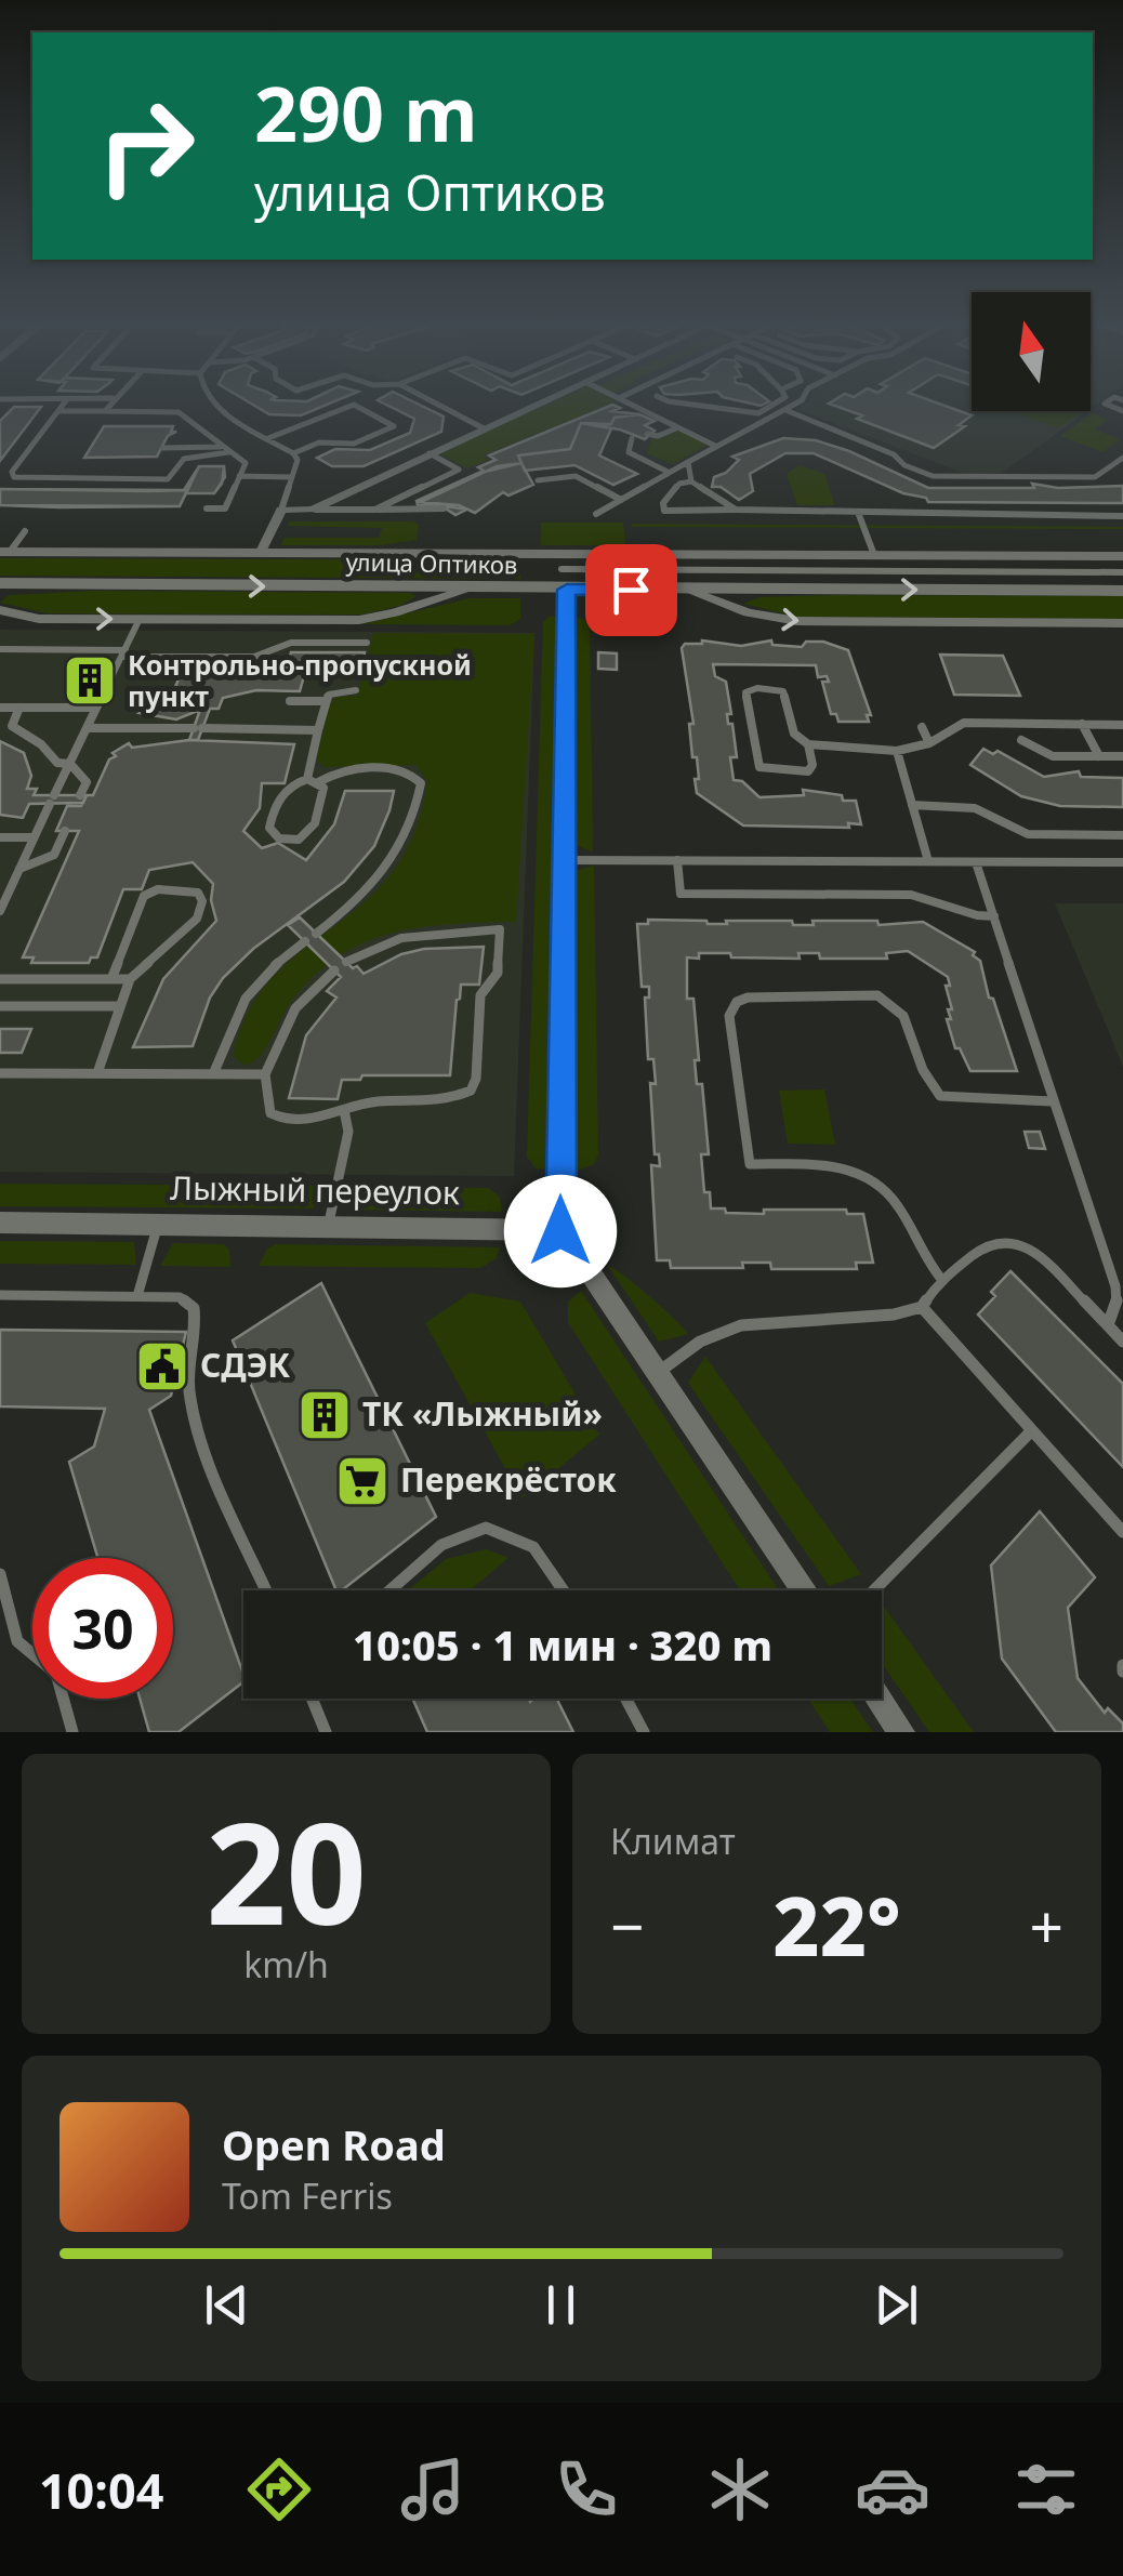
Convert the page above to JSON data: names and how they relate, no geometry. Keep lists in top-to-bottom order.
{
  "streets": {
    "street": ["улица Оптиков", "Лыжный переулок"]
  },
  "places": {
    "building": ["Контрольно-пропускной пункт", "ТК «Лыжный»"],
    "public building": ["СДЭК"],
    "supermarket": ["Перекрёсток"]
  },
  "north": "top",
  "page": {
    "turn": ["290 m", "улица Оптиков"],
    "limit": "30",
    "trip": "10:05 · 1 мин · 320 m",
    "tile": [
      ["20", "km/h"],
      "Климат"
    ],
    "heat": ["−", "22°", "+"],
    "song": ["Open Road", "Tom Ferris"],
    "tabs": "10:04"
  }
}
